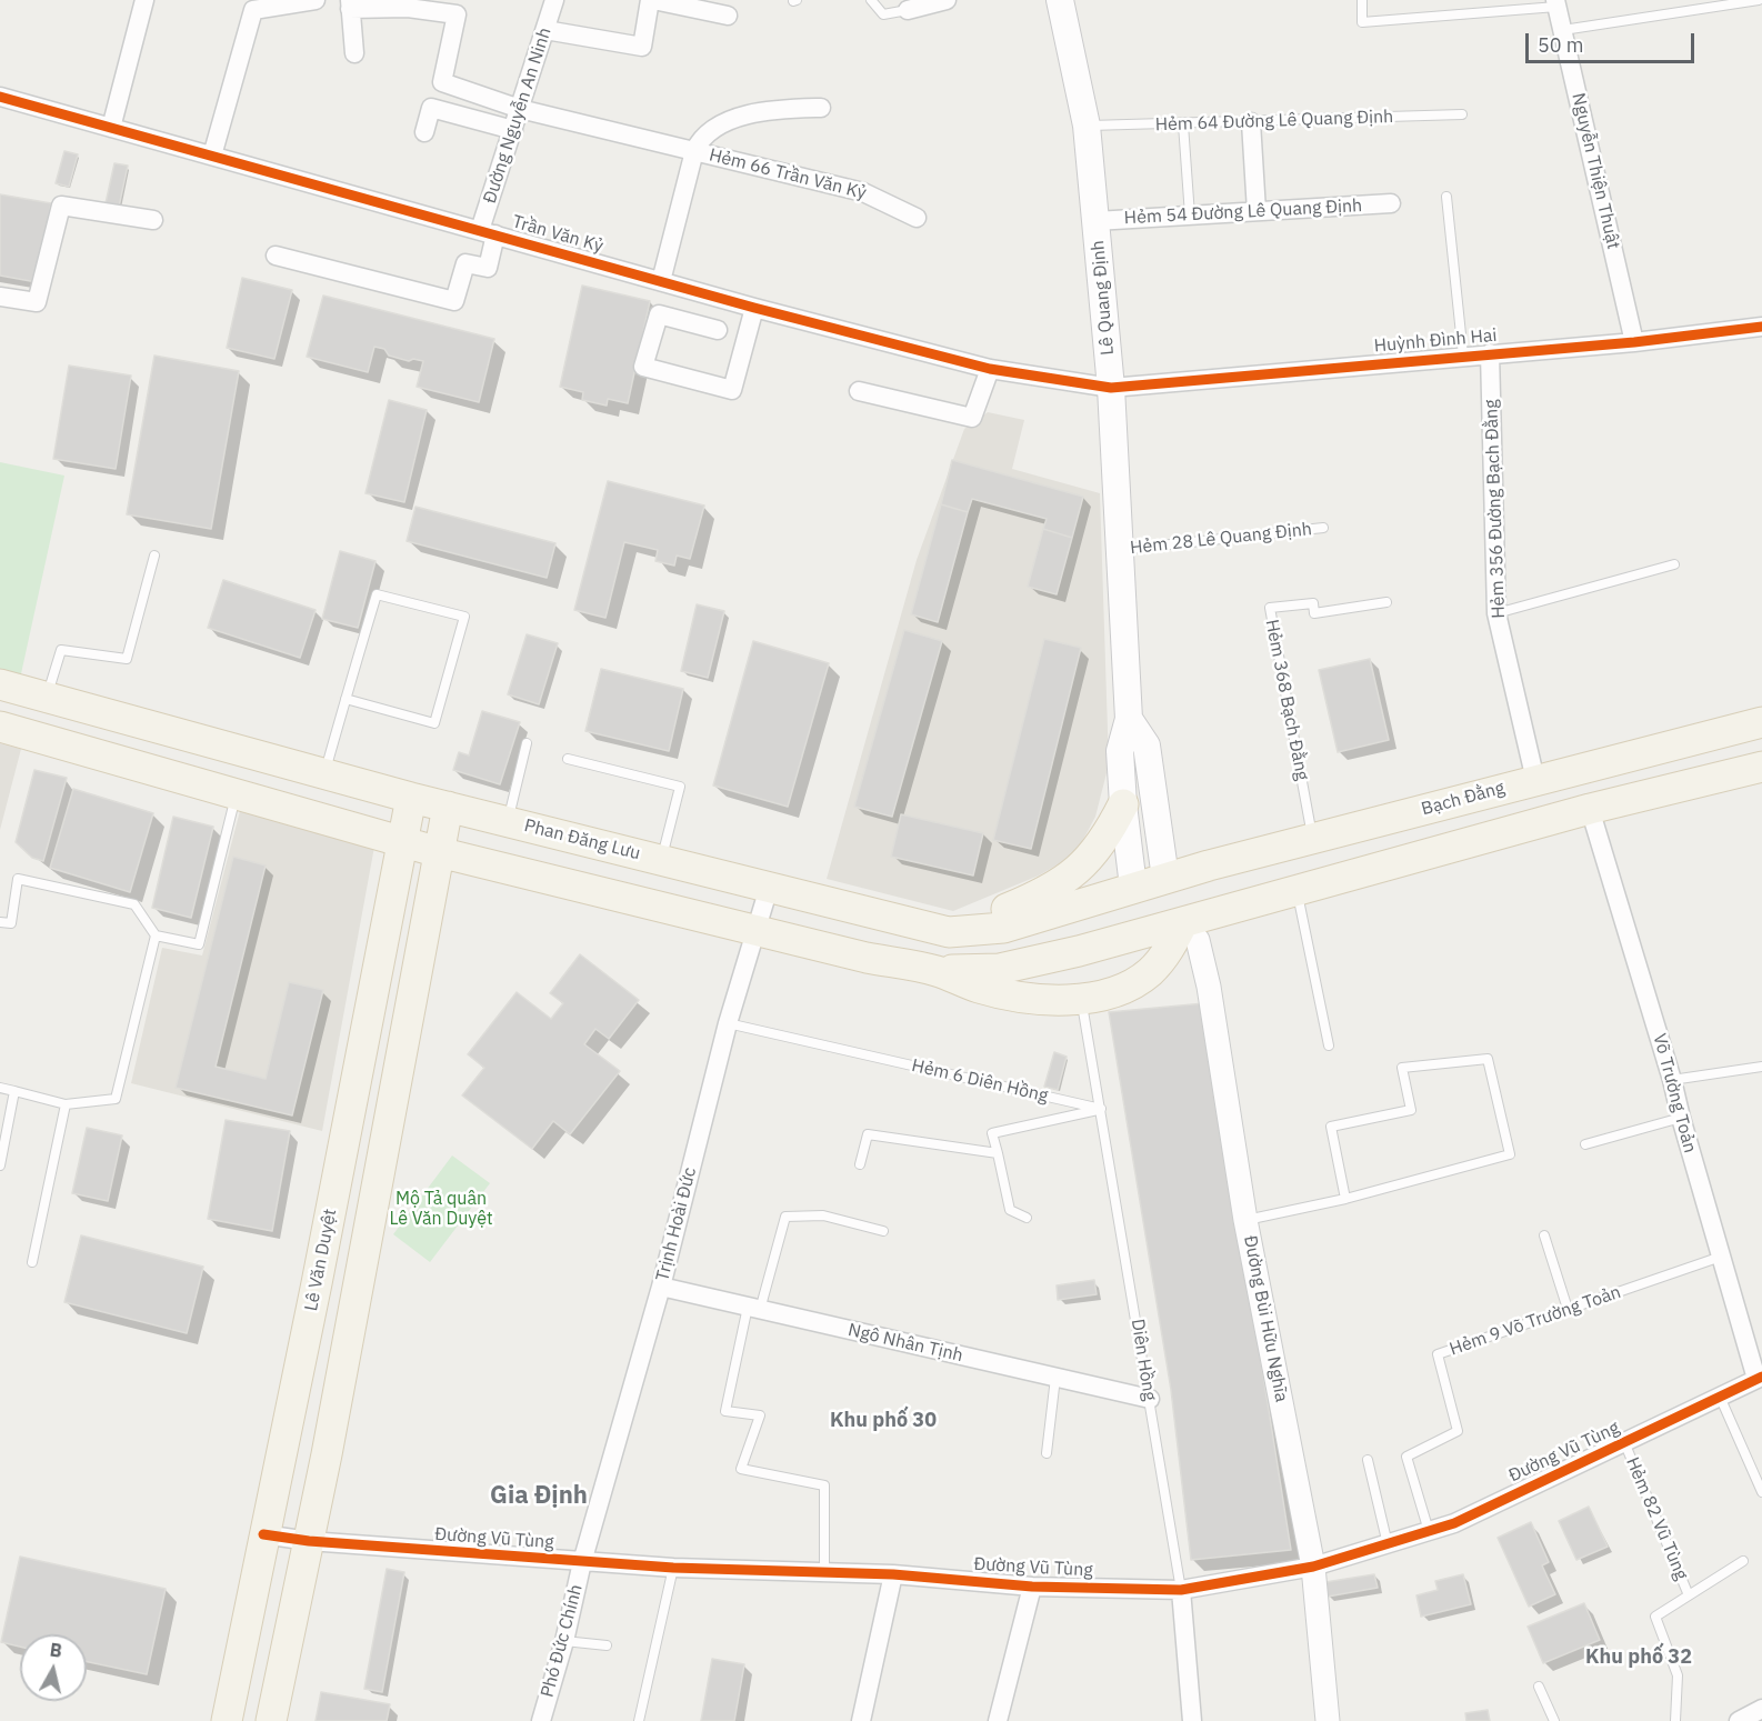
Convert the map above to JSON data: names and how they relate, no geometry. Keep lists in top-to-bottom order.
{
  "streets": {
    "main road": [
      "Lê Quang Định",
      "Bạch Đằng",
      "Phan Đăng Lưu",
      "Lê Văn Duyệt"
    ],
    "street": [
      "Đường Nguyễn An Ninh",
      "Nguyễn Thiện Thuật",
      "Hẻm 66 Trần Văn Kỷ",
      "Hẻm 54 Đường Lê Quang Định",
      "Trần Văn Kỷ",
      "Huỳnh Đình Hai",
      "Hẻm 356 Đường Bạch Đằng",
      "Võ Trường Toản",
      "Trịnh Hoài Đức",
      "Đường Bùi Hữu Nghĩa",
      "Ngô Nhân Tịnh",
      "Diên Hồng",
      "Đường Vũ Tùng",
      "Phó Đức Chính"
    ],
    "lane": [
      "Hẻm 64 Đường Lê Quang Định",
      "Hẻm 28 Lê Quang Định",
      "Hẻm 368 Bạch Đằng",
      "Hẻm 6 Diên Hồng",
      "Hẻm 9 Võ Trường Toản",
      "Hẻm 82 Vũ Tùng"
    ]
  },
  "crossings": [
    ["Đường Nguyễn An Ninh", "Hẻm 66 Trần Văn Kỷ"],
    ["Đường Nguyễn An Ninh", "Trần Văn Kỷ"],
    ["Hẻm 64 Đường Lê Quang Định", "Lê Quang Định"],
    ["Nguyễn Thiện Thuật", "Huỳnh Đình Hai"],
    ["Hẻm 54 Đường Lê Quang Định", "Lê Quang Định"],
    ["Trần Văn Kỷ", "Lê Quang Định"],
    ["Trần Văn Kỷ", "Huỳnh Đình Hai"],
    ["Lê Quang Định", "Huỳnh Đình Hai"],
    ["Lê Quang Định", "Hẻm 28 Lê Quang Định"],
    ["Lê Quang Định", "Bạch Đằng"],
    ["Lê Quang Định", "Phan Đăng Lưu"],
    ["Huỳnh Đình Hai", "Hẻm 356 Đường Bạch Đằng"],
    ["Hẻm 356 Đường Bạch Đằng", "Bạch Đằng"],
    ["Hẻm 368 Bạch Đằng", "Bạch Đằng"],
    ["Bạch Đằng", "Phan Đăng Lưu"],
    ["Phan Đăng Lưu", "Trịnh Hoài Đức"],
    ["Phan Đăng Lưu", "Lê Văn Duyệt"],
    ["Hẻm 6 Diên Hồng", "Trịnh Hoài Đức"],
    ["Hẻm 6 Diên Hồng", "Diên Hồng"],
    ["Võ Trường Toản", "Hẻm 9 Võ Trường Toản"],
    ["Võ Trường Toản", "Đường Vũ Tùng"],
    ["Trịnh Hoài Đức", "Ngô Nhân Tịnh"],
    ["Trịnh Hoài Đức", "Đường Vũ Tùng"],
    ["Trịnh Hoài Đức", "Phó Đức Chính"],
    ["Lê Văn Duyệt", "Đường Vũ Tùng"],
    ["Đường Bùi Hữu Nghĩa", "Đường Vũ Tùng"],
    ["Hẻm 9 Võ Trường Toản", "Đường Vũ Tùng"],
    ["Ngô Nhân Tịnh", "Diên Hồng"],
    ["Diên Hồng", "Đường Vũ Tùng"],
    ["Đường Vũ Tùng", "Hẻm 82 Vũ Tùng"],
    ["Đường Vũ Tùng", "Phó Đức Chính"]
  ],
  "districts": ["Khu phố 30", "Gia Định", "Khu phố 32"],
  "parks": ["Mộ Tả quân Lê Văn Duyệt"],
  "scale_bar": "50 m",
  "north": "top"
}
